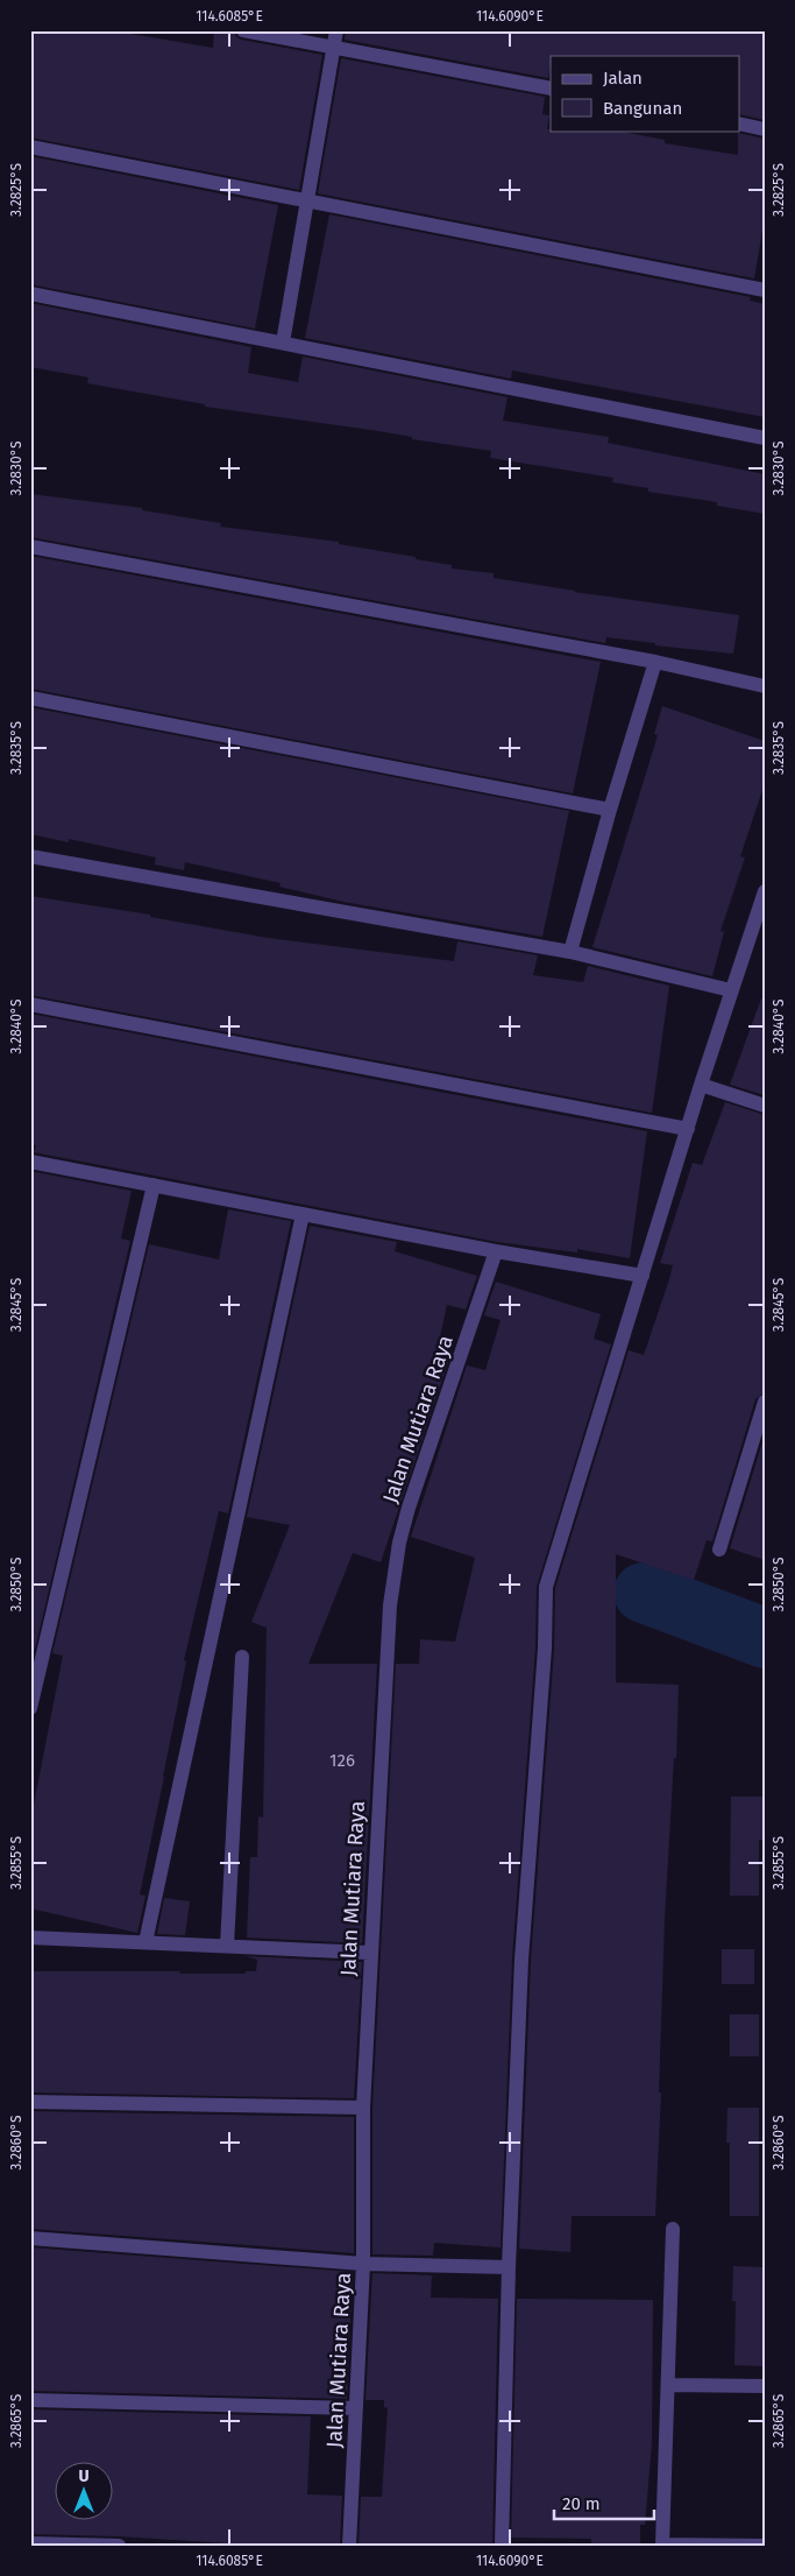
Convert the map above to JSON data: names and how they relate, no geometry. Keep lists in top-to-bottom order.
{
  "streets": {
    "street": ["Jalan Mutiara Raya"]
  },
  "house_numbers": ["126"],
  "legend": ["Jalan", "Bangunan"],
  "scale_bar": "20 m",
  "north": "top",
  "coordinates": [
    "114.6085°E",
    "114.6090°E",
    "3.2825°S",
    "3.2830°S",
    "3.2835°S",
    "3.2840°S",
    "3.2845°S",
    "3.2850°S",
    "3.2855°S",
    "3.2860°S",
    "3.2865°S"
  ]
}
